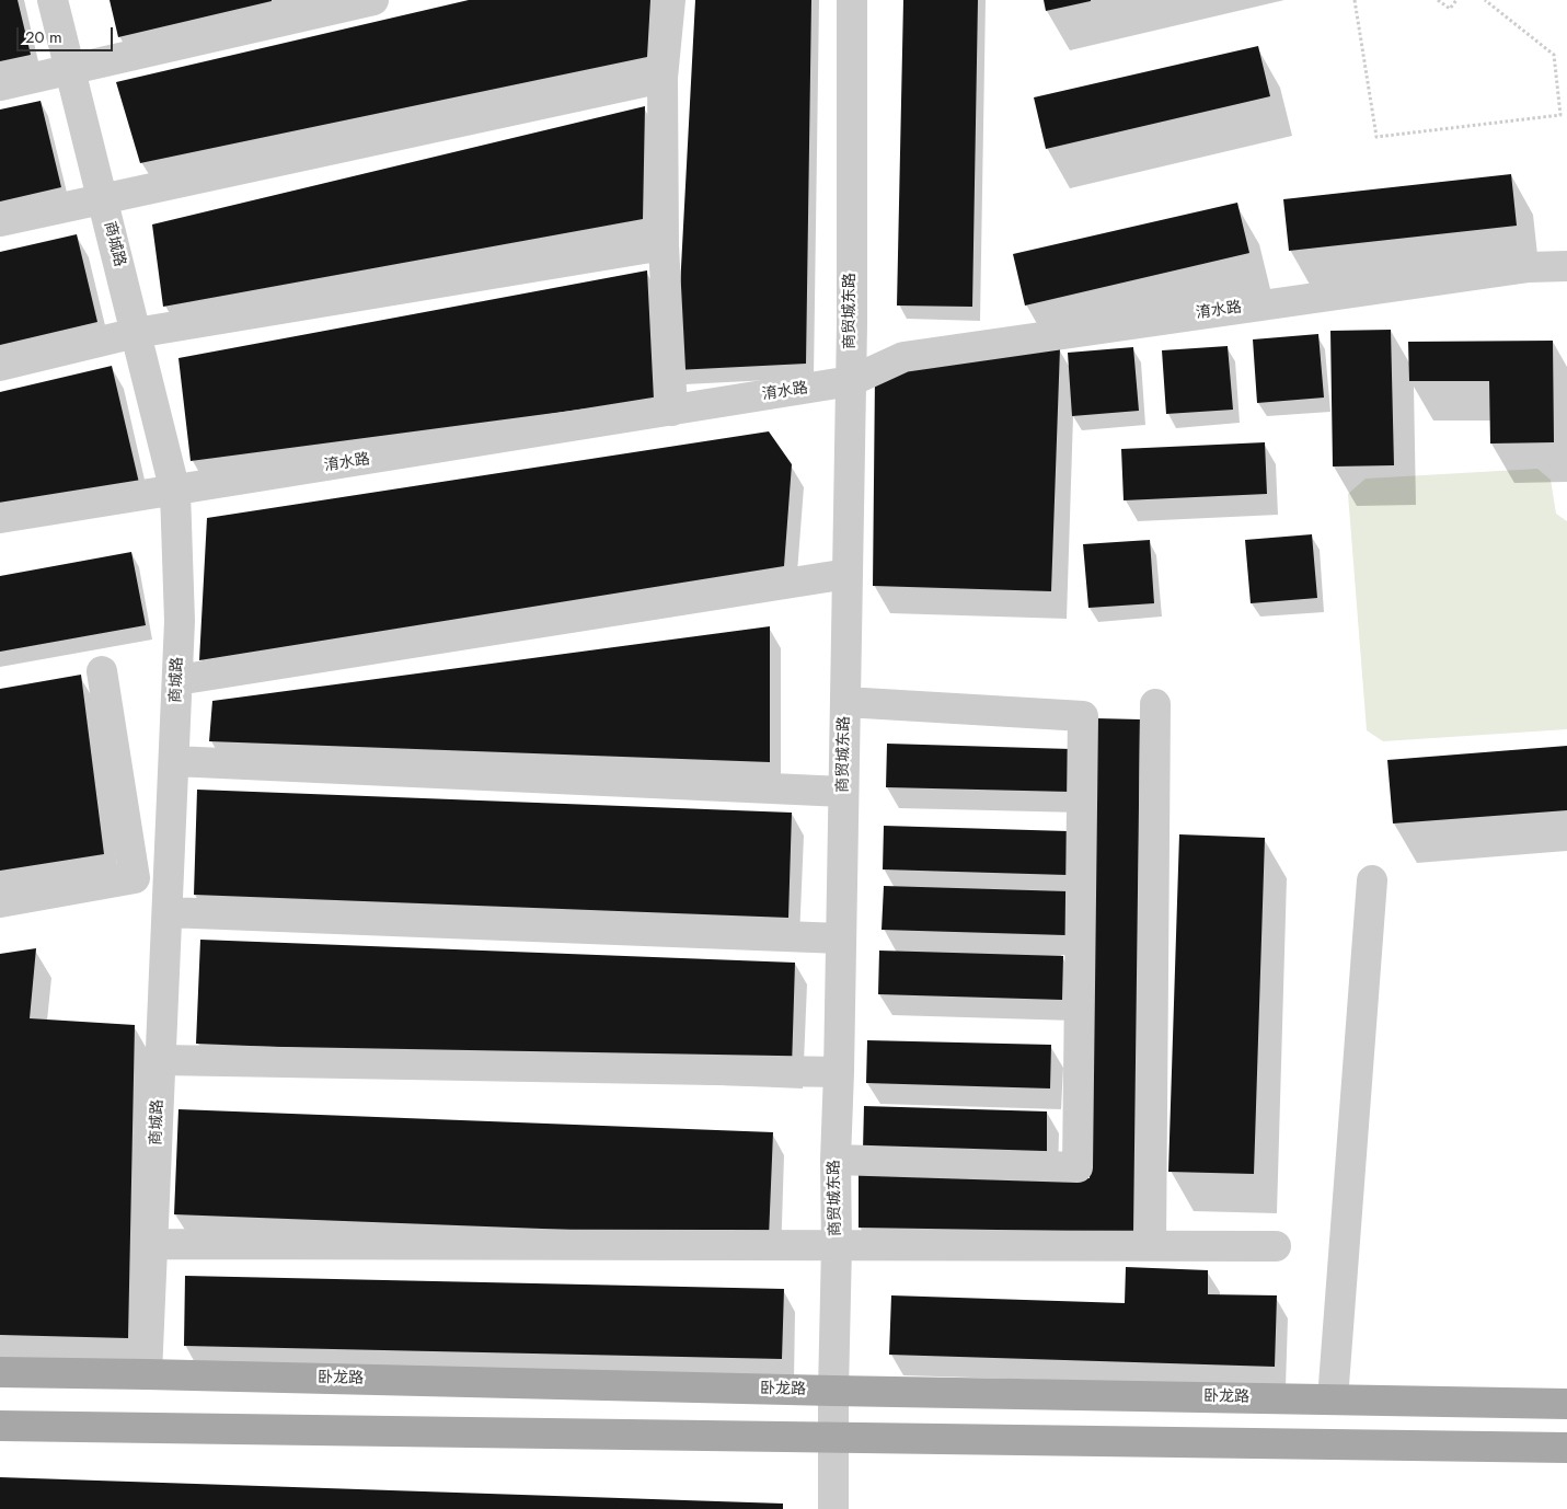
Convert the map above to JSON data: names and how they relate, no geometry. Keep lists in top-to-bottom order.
{
  "streets": {
    "main road": ["卧龙路"],
    "street": ["商城路", "商贸城东路", "淯水路"]
  },
  "crossings": [
    ["商城路", "淯水路"],
    ["商城路", "卧龙路"],
    ["商贸城东路", "淯水路"],
    ["商贸城东路", "卧龙路"]
  ],
  "scale_bar": "20 m"
}
